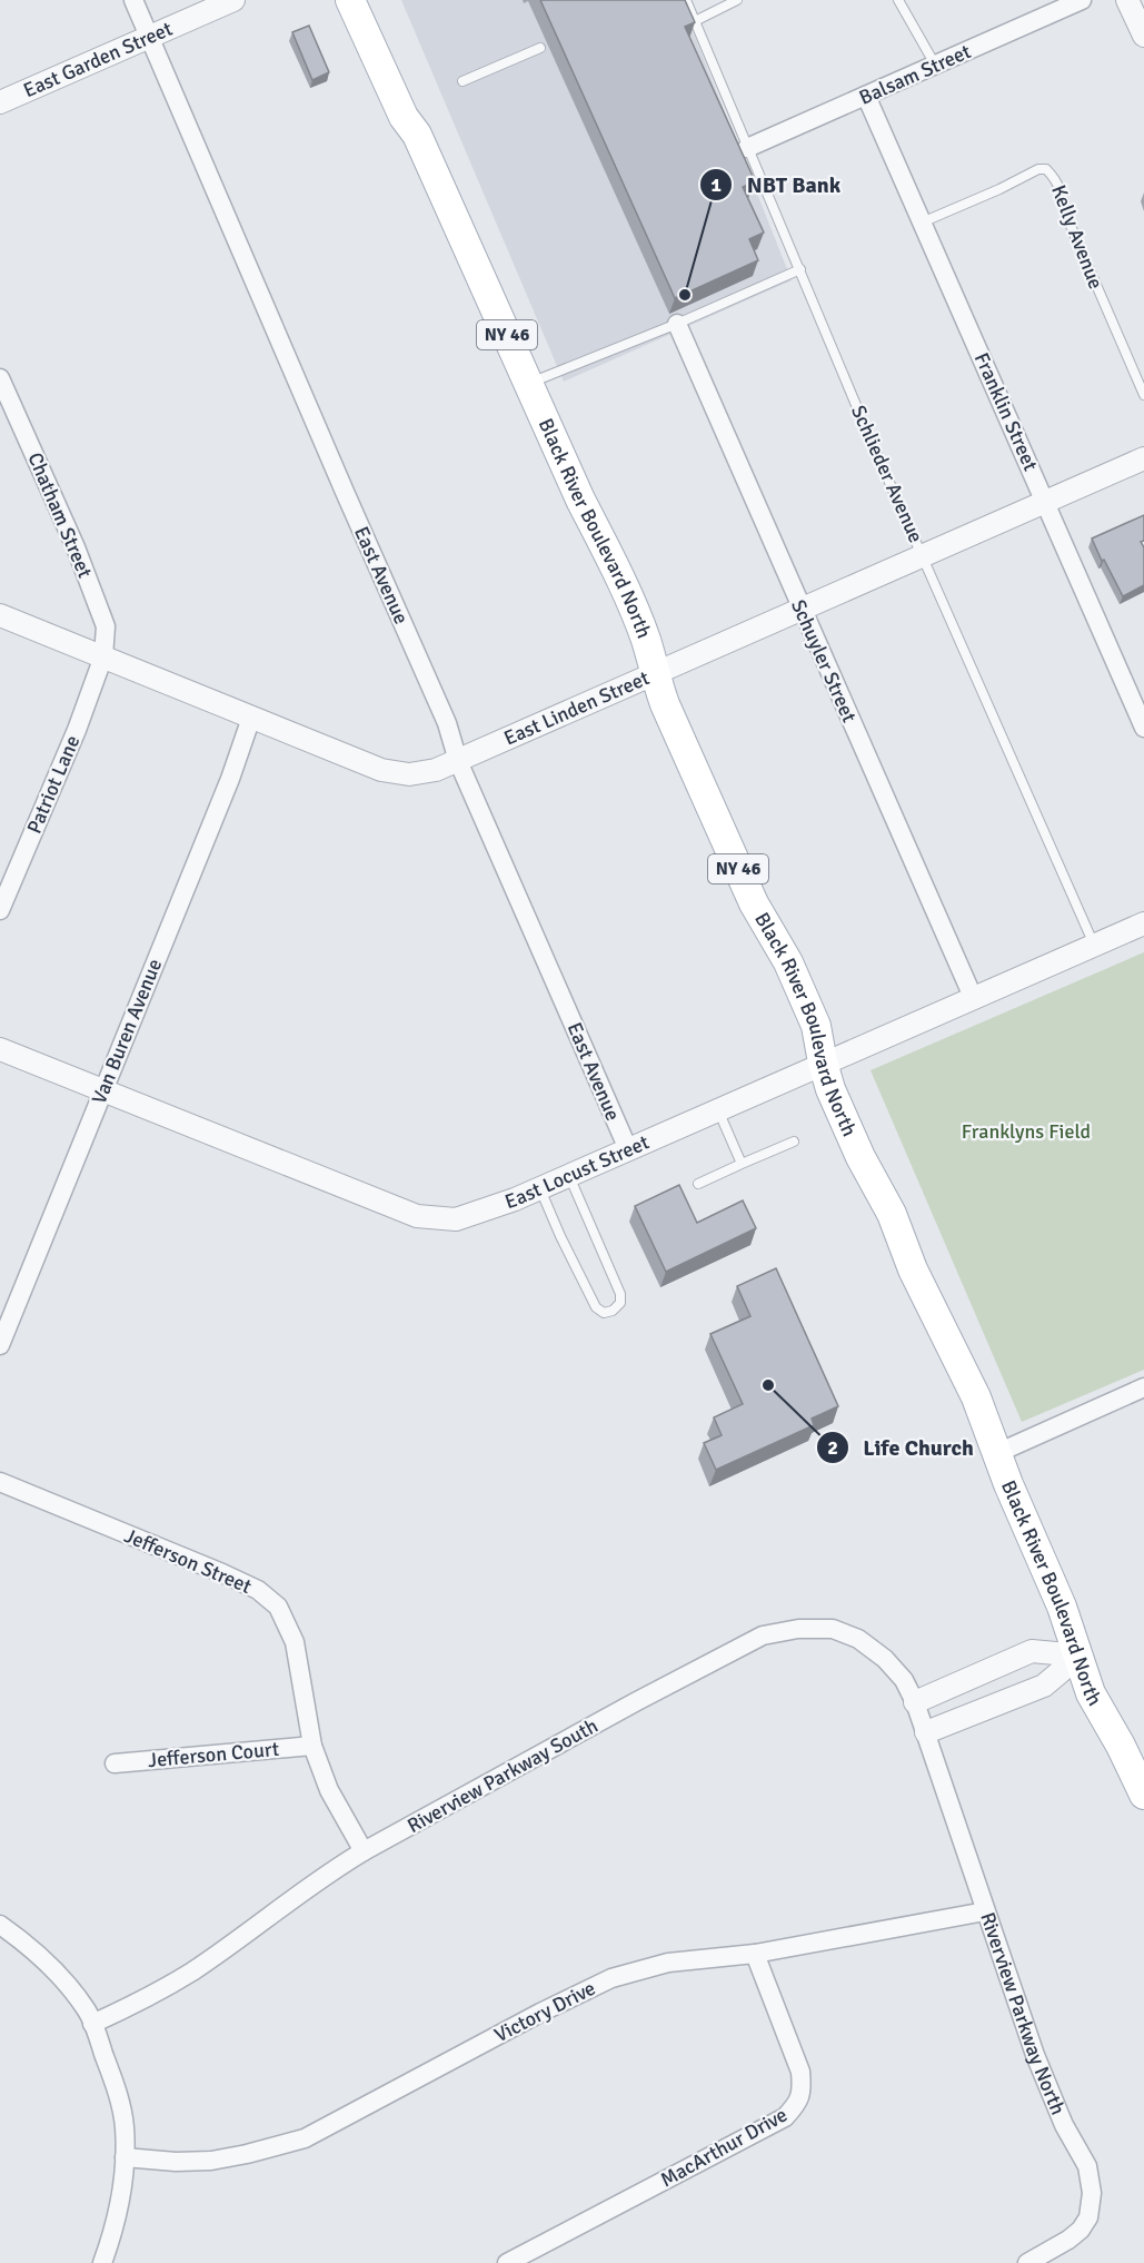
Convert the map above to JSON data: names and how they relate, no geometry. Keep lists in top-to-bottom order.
{
  "streets": {
    "main road": ["NY 46", "Black River Boulevard North"],
    "street": [
      "East Garden Street",
      "Balsam Street",
      "Franklin Street",
      "Chatham Street",
      "East Avenue",
      "Schuyler Street",
      "East Linden Street",
      "Patriot Lane",
      "Van Buren Avenue",
      "East Locust Street",
      "Jefferson Street",
      "Jefferson Court",
      "Riverview Parkway South",
      "Victory Drive",
      "Riverview Parkway North",
      "MacArthur Drive"
    ],
    "lane": ["Kelly Avenue", "Schlieder Avenue"]
  },
  "crossings": [
    ["East Garden Street", "East Avenue"],
    ["Balsam Street", "Franklin Street"],
    ["Balsam Street", "Schlieder Avenue"],
    ["Kelly Avenue", "Franklin Street"],
    ["Franklin Street", "East Linden Street"],
    ["Schlieder Avenue", "East Linden Street"],
    ["Schlieder Avenue", "East Locust Street"],
    ["Chatham Street", "East Linden Street"],
    ["Chatham Street", "Patriot Lane"],
    ["Black River Boulevard North", "East Linden Street"],
    ["Black River Boulevard North", "East Locust Street"],
    ["East Avenue", "East Linden Street"],
    ["East Avenue", "East Locust Street"],
    ["Schuyler Street", "East Linden Street"],
    ["Schuyler Street", "East Locust Street"],
    ["East Linden Street", "Patriot Lane"],
    ["East Linden Street", "Van Buren Avenue"],
    ["Van Buren Avenue", "East Locust Street"],
    ["Jefferson Street", "Jefferson Court"],
    ["Jefferson Street", "Riverview Parkway South"],
    ["Riverview Parkway South", "Riverview Parkway North"],
    ["Victory Drive", "Riverview Parkway North"],
    ["Victory Drive", "MacArthur Drive"]
  ],
  "parks": ["Franklyns Field"],
  "places": ["NBT Bank", "Life Church"]
}
